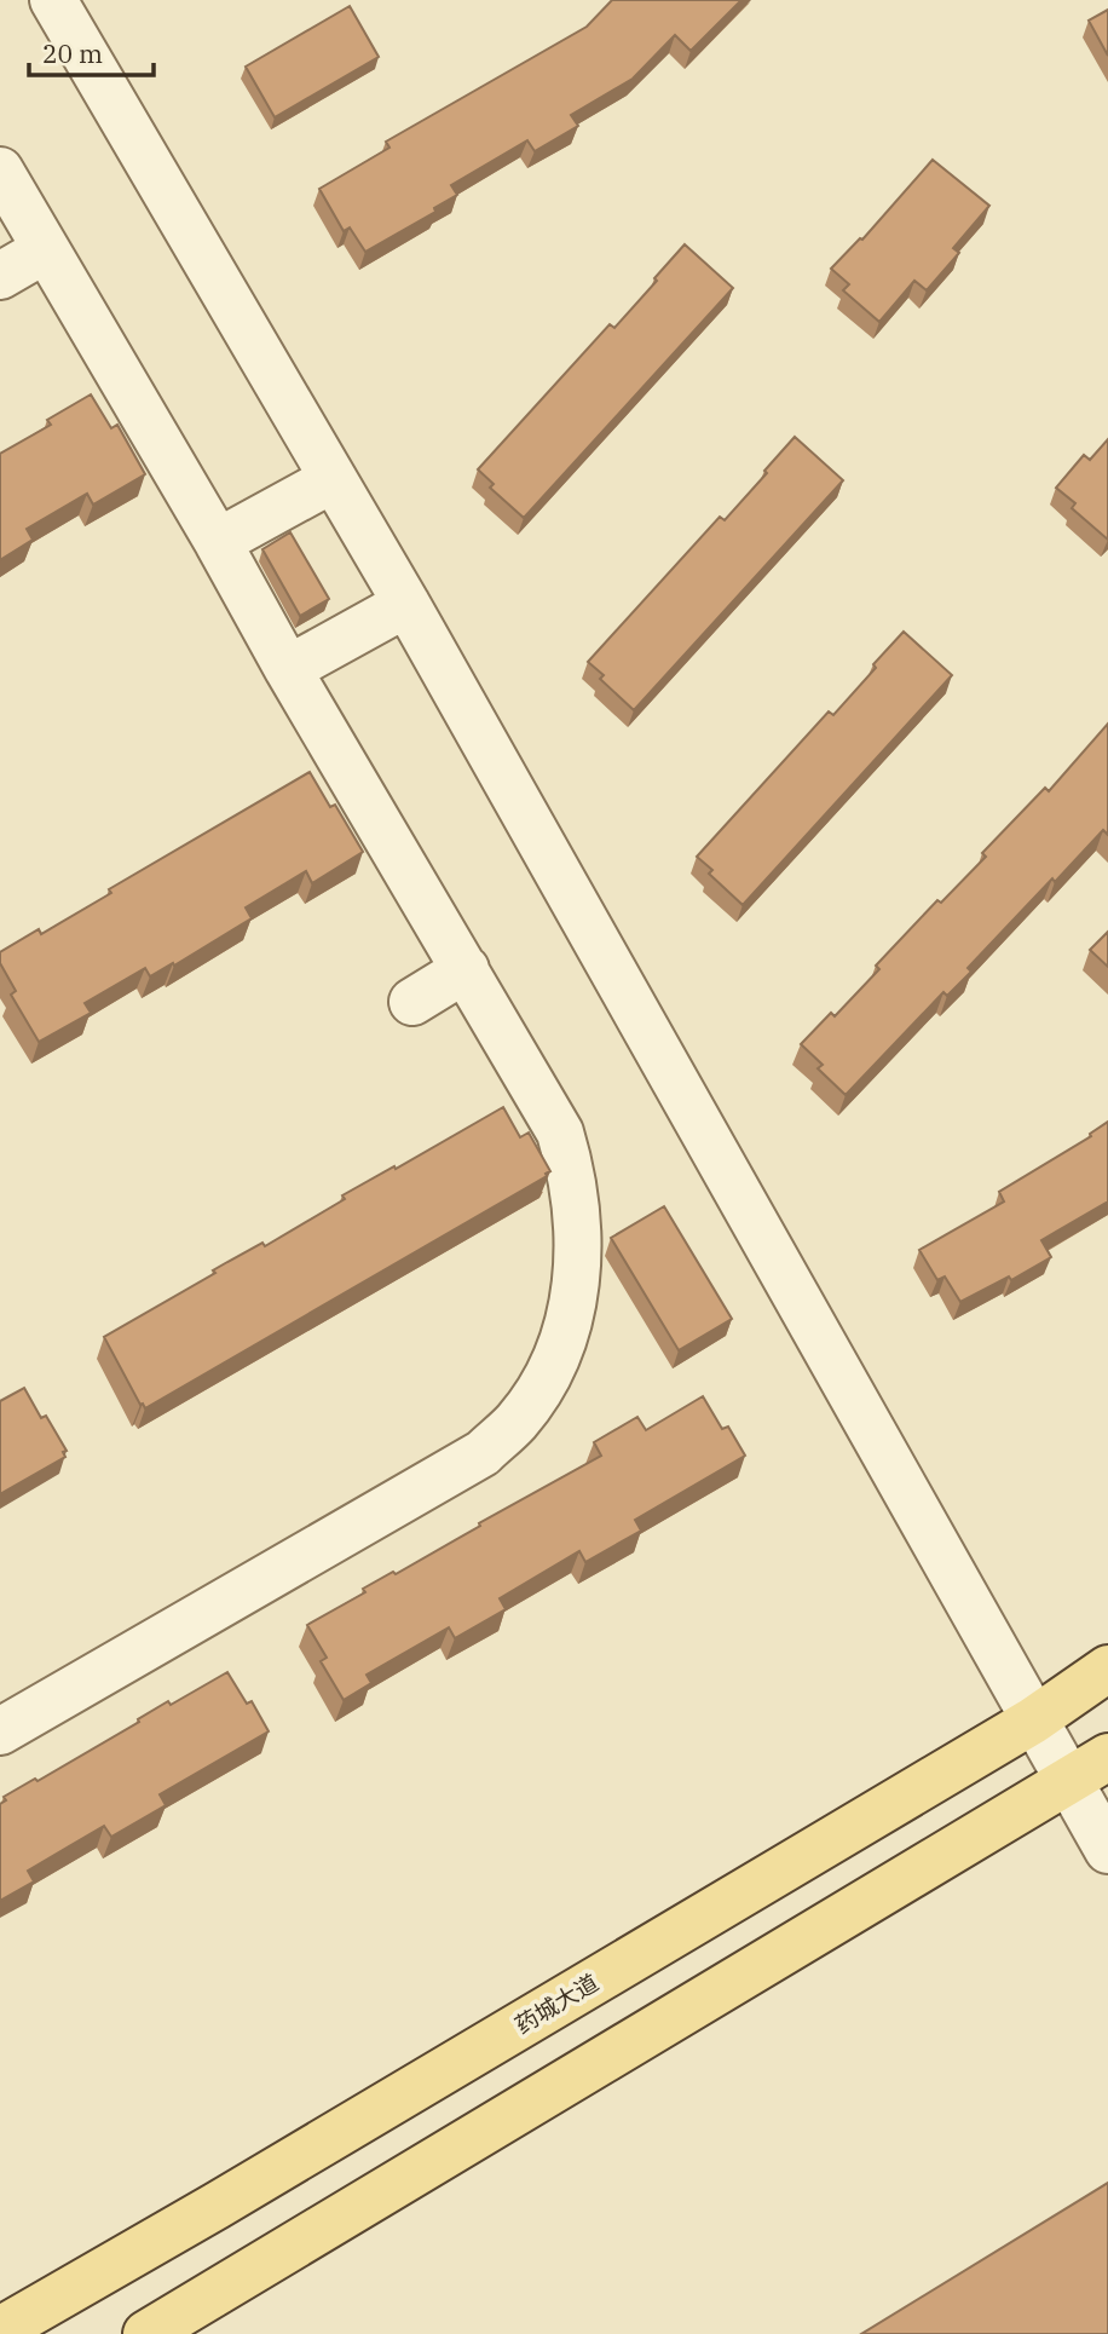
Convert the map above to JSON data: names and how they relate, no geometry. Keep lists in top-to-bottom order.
{
  "streets": {
    "main road": ["药城大道"]
  },
  "scale_bar": "20 m"
}
